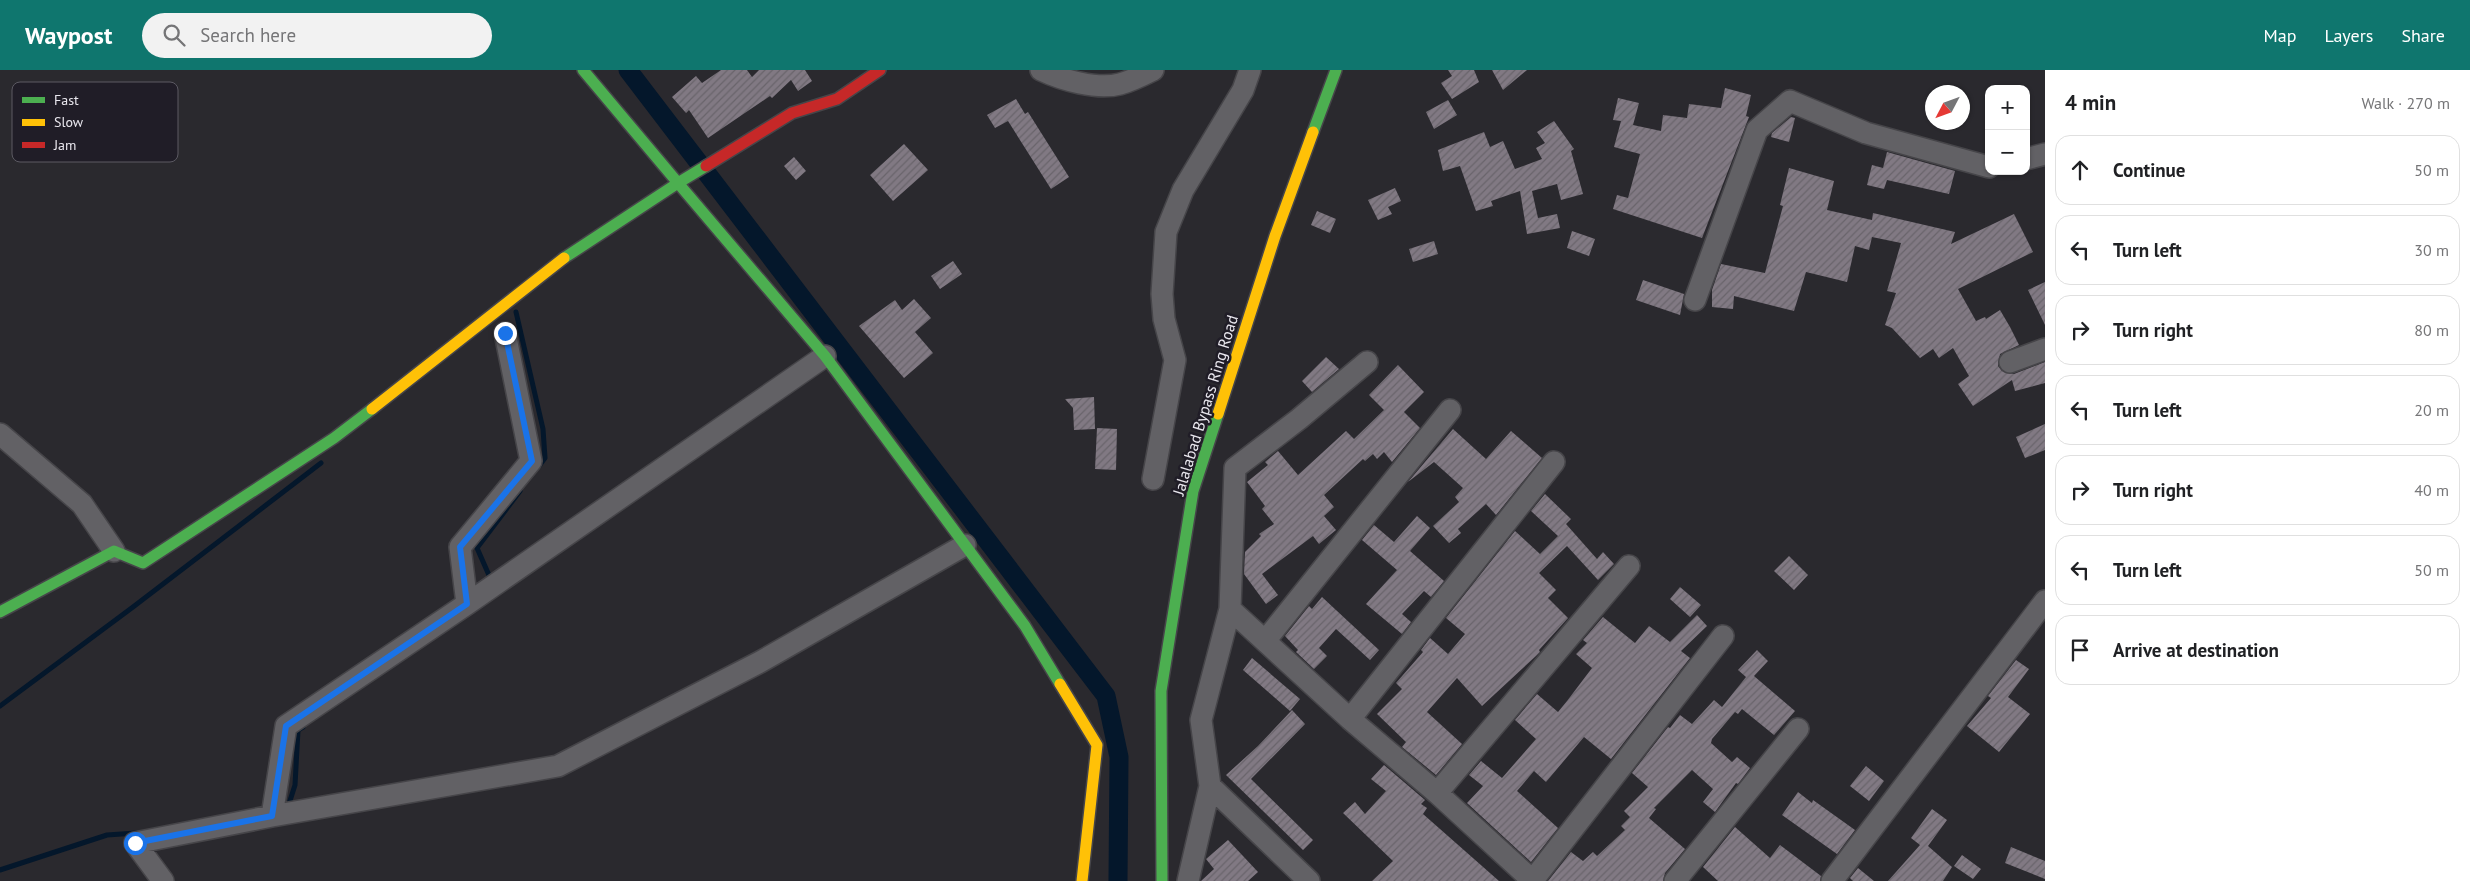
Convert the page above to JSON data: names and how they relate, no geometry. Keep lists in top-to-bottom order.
{
  "streets": {
    "main road": ["Jalalabad Bypass Ring Road"]
  },
  "legend": ["Fast", "Slow", "Jam"],
  "north": "bottom left",
  "page": {
    "header": "Waypost",
    "search": "Search here",
    "nav": ["Map", "Layers", "Share"],
    "heading": ["4 min", "Walk · 270 m"],
    "map_buttons": ["+", "−"],
    "list": [
      ["Continue", "50 m"],
      ["Turn left", "30 m"],
      ["Turn right", "80 m"],
      ["Turn left", "20 m"],
      ["Turn right", "40 m"],
      ["Turn left", "50 m"],
      "Arrive at destination"
    ]
  }
}
